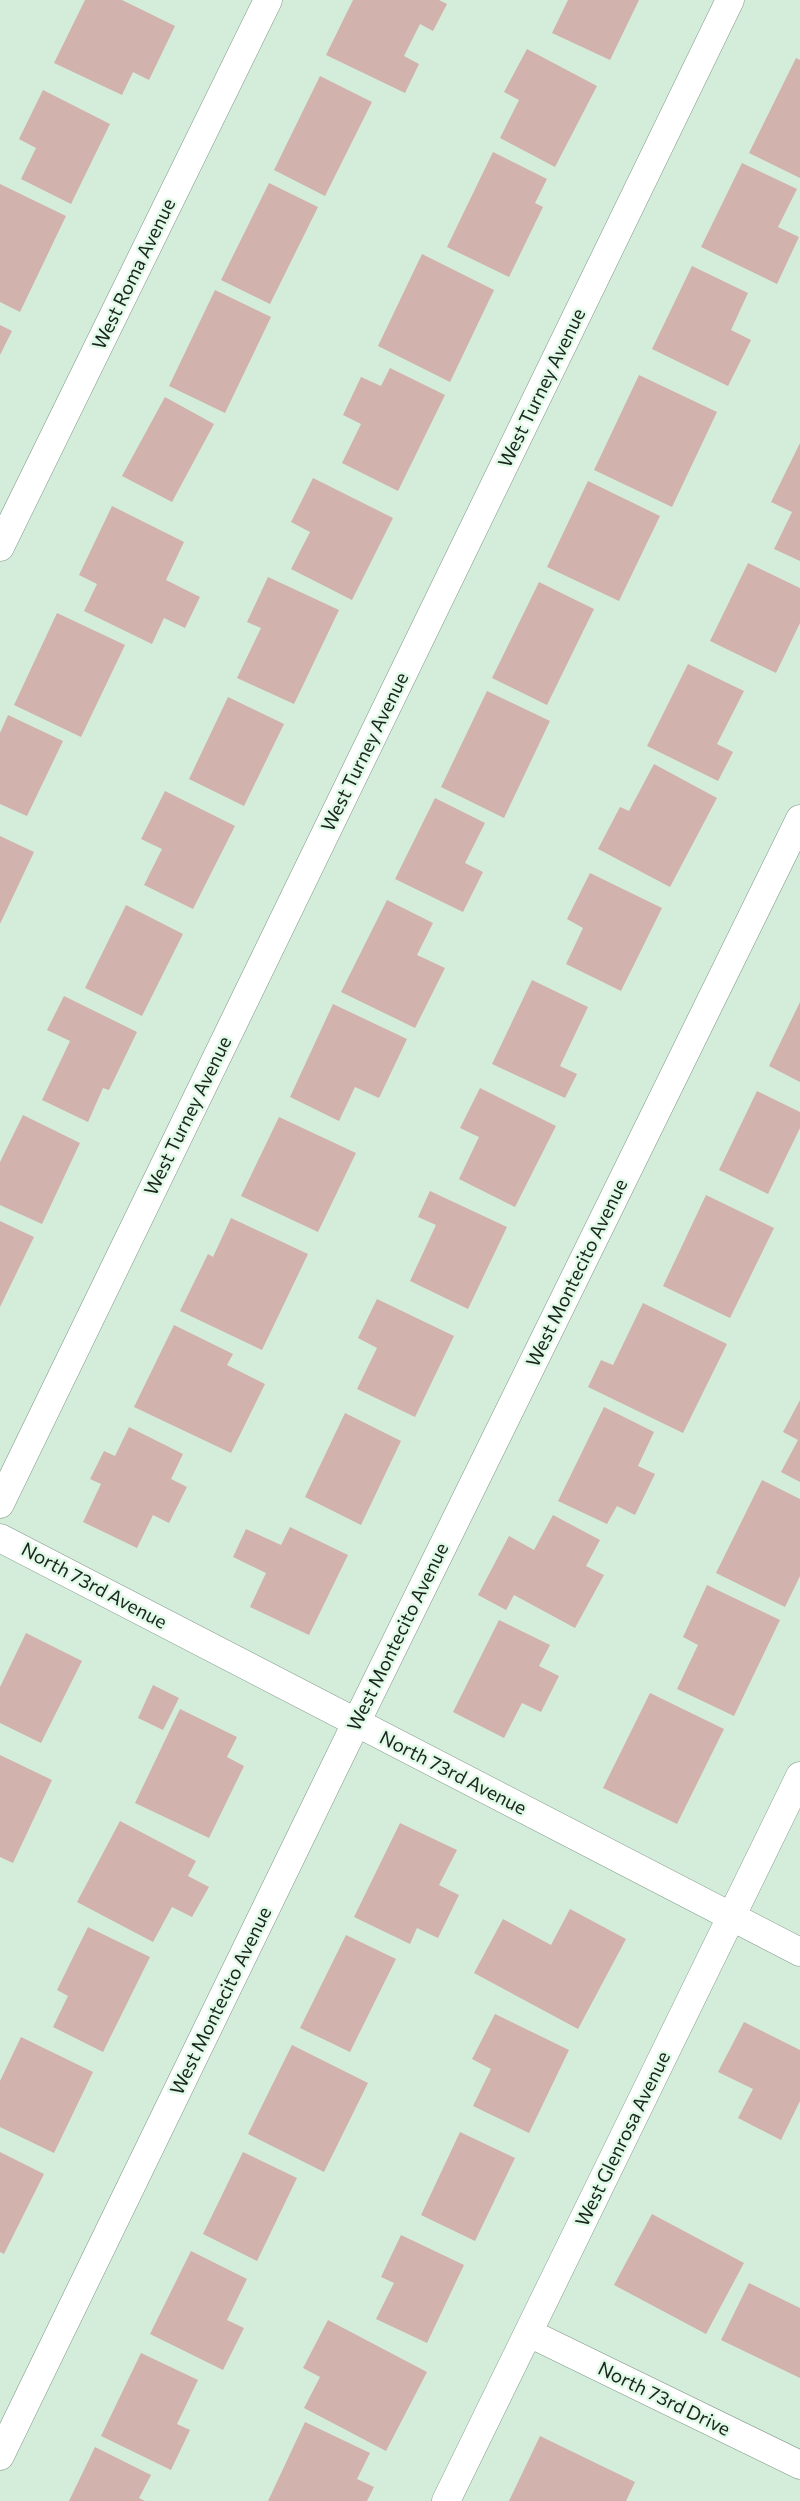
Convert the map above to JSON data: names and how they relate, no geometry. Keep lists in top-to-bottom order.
{
  "streets": {
    "street": [
      "West Roma Avenue",
      "West Turney Avenue",
      "West Montecito Avenue",
      "North 73rd Avenue",
      "West Glenrosa Avenue",
      "North 73rd Drive"
    ]
  },
  "crossings": [
    ["West Montecito Avenue", "North 73rd Avenue"],
    ["North 73rd Avenue", "West Glenrosa Avenue"],
    ["West Glenrosa Avenue", "North 73rd Drive"]
  ]
}
